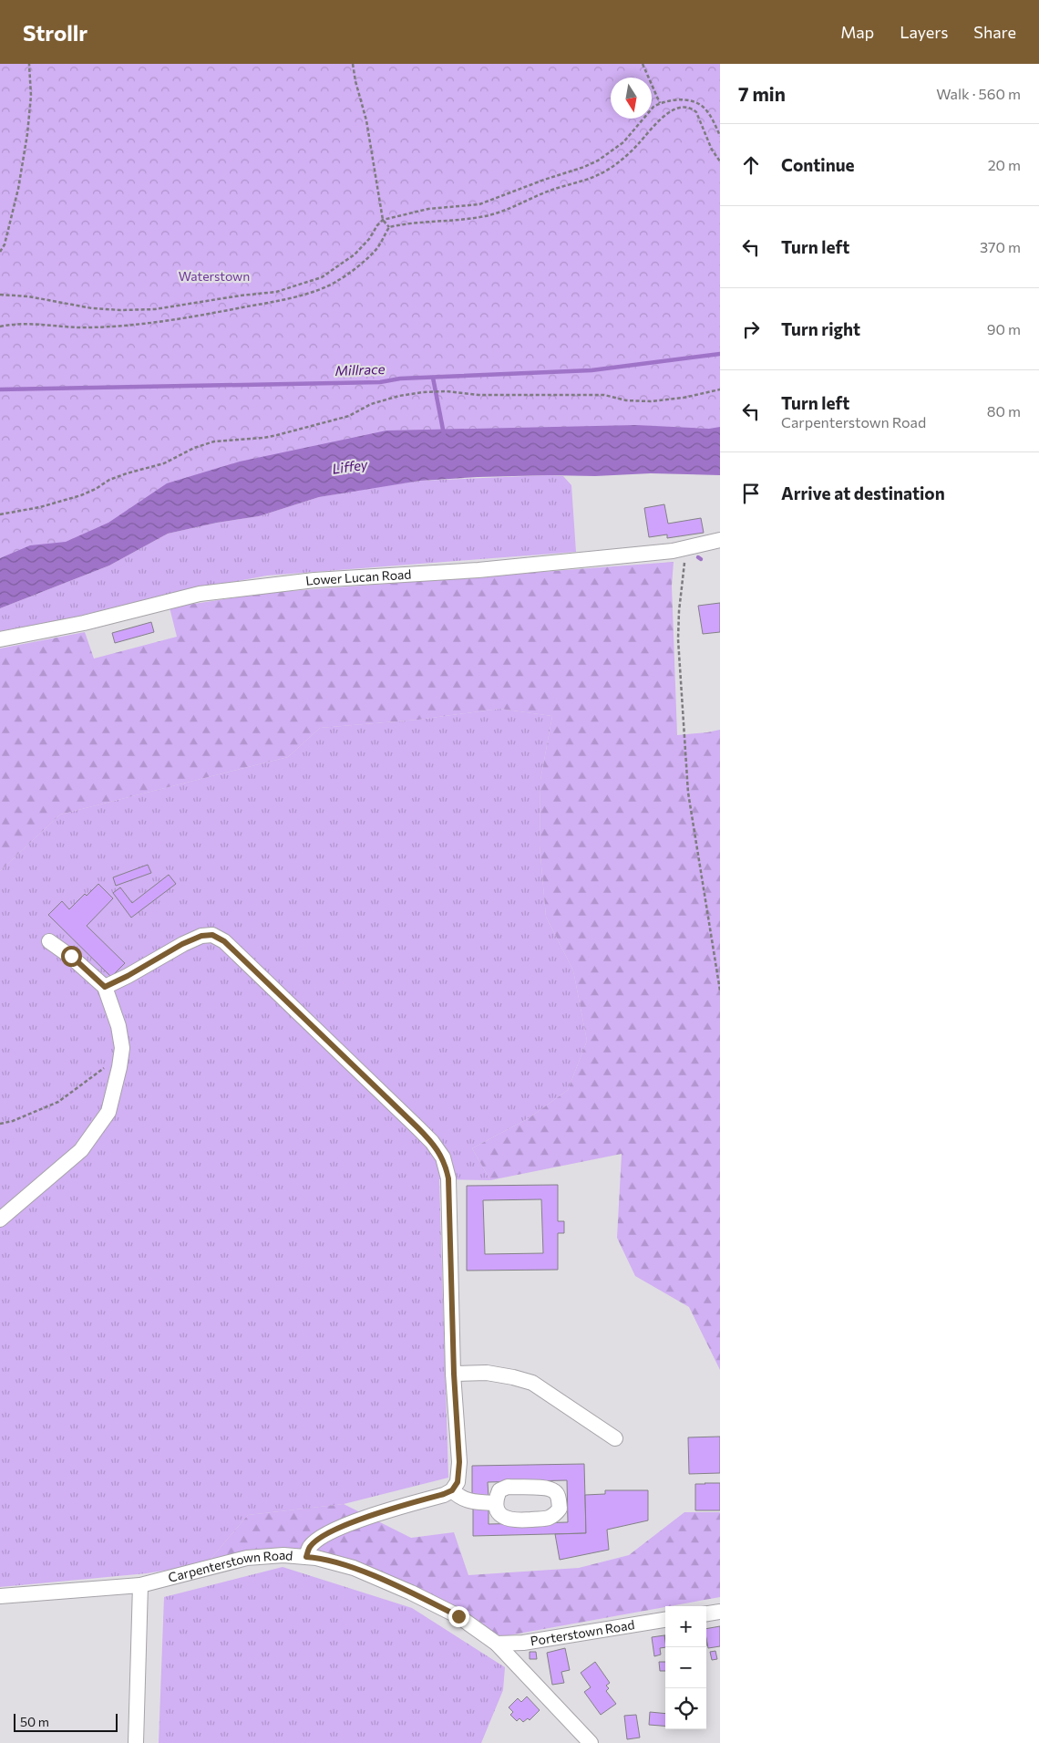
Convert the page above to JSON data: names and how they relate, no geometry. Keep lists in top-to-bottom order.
{
  "streets": {
    "street": ["Lower Lucan Road", "Carpenterstown Road", "Porterstown Road"]
  },
  "crossings": [
    ["Carpenterstown Road", "Porterstown Road"]
  ],
  "water": ["Millrace", "Liffey"],
  "parks": ["Waterstown"],
  "scale_bar": "50 m",
  "north": "bottom",
  "page": {
    "header": "Strollr",
    "nav": ["Map", "Layers", "Share"],
    "heading": ["7 min", "Walk · 560 m"],
    "list": [
      ["Continue", "20 m"],
      ["Turn left", "370 m"],
      ["Turn right", "90 m"],
      ["Turn left", "Carpenterstown Road", "80 m"],
      "Arrive at destination"
    ],
    "map_buttons": ["+", "−"],
    "scale": "50 m"
  }
}
